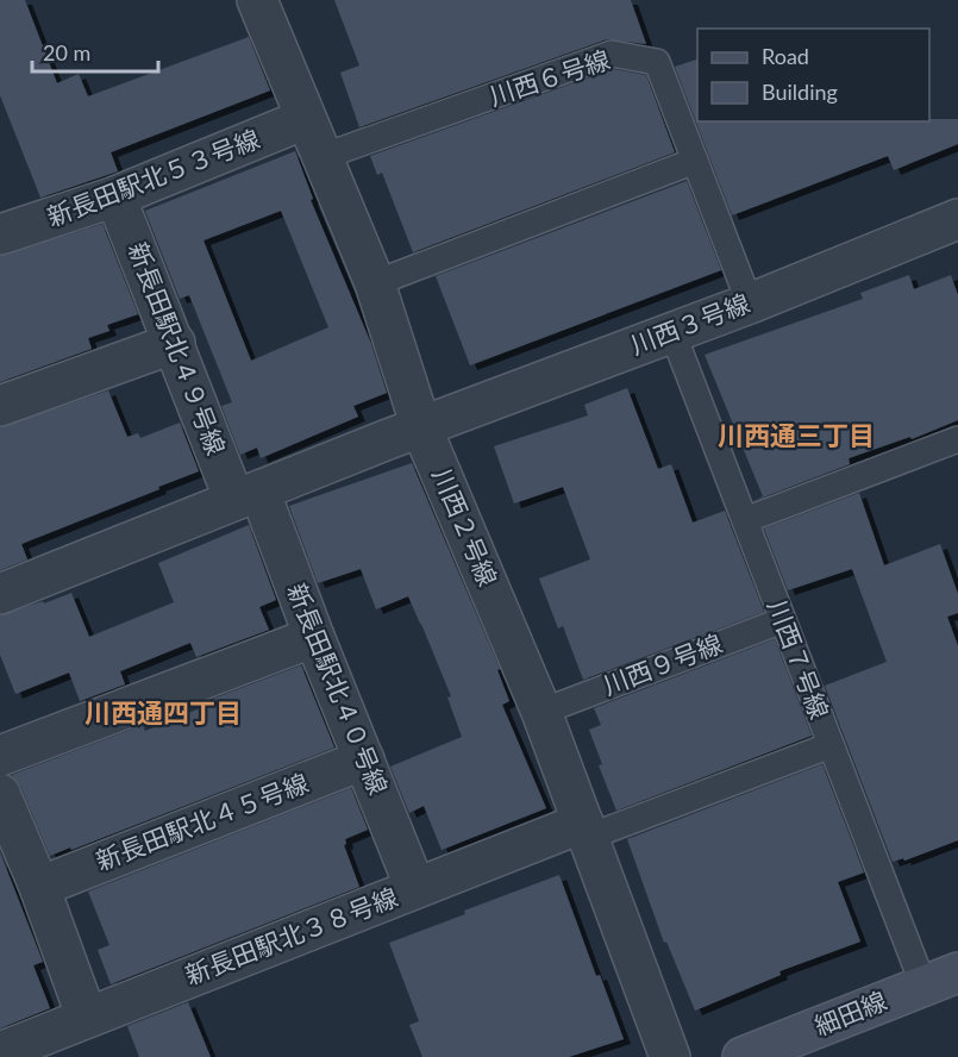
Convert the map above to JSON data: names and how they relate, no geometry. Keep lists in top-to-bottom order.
{
  "streets": {
    "street": [
      "新長田駅北５３号線",
      "川西３号線",
      "新長田駅北４９号線",
      "川西２号線",
      "新長田駅北４０号線",
      "新長田駅北４５号線",
      "新長田駅北３８号線",
      "細田線"
    ],
    "lane": ["川西６号線", "川西７号線", "川西９号線"]
  },
  "crossings": [
    ["川西６号線", "川西３号線"],
    ["川西６号線", "川西２号線"],
    ["新長田駅北５３号線", "新長田駅北４９号線"],
    ["新長田駅北５３号線", "川西２号線"],
    ["川西３号線", "新長田駅北４９号線"],
    ["川西３号線", "川西２号線"],
    ["川西３号線", "川西７号線"],
    ["川西３号線", "新長田駅北４０号線"],
    ["新長田駅北４９号線", "新長田駅北４０号線"],
    ["川西２号線", "川西９号線"],
    ["川西２号線", "新長田駅北３８号線"],
    ["川西７号線", "川西９号線"],
    ["川西７号線", "細田線"],
    ["新長田駅北４０号線", "新長田駅北４５号線"],
    ["新長田駅北４０号線", "新長田駅北３８号線"]
  ],
  "districts": ["川西通三丁目", "川西通四丁目"],
  "legend": ["Road", "Building"],
  "scale_bar": "20 m"
}
